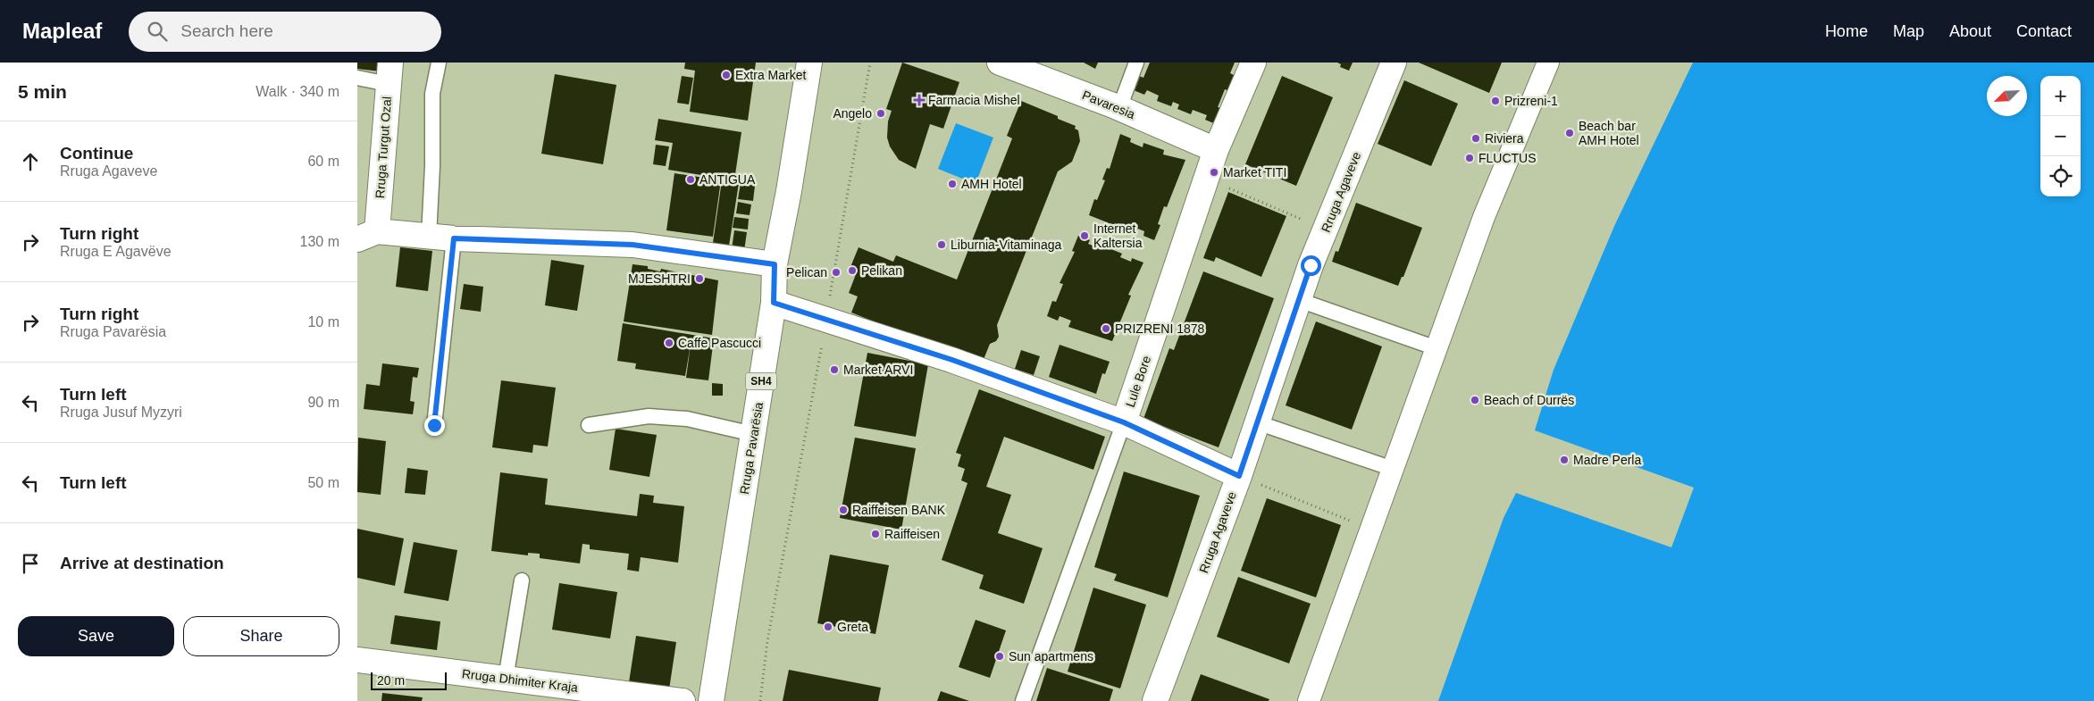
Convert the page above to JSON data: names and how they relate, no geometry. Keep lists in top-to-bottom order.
{
  "streets": {
    "street": [
      "Pavaresia",
      "Rruga Turgut Ozal",
      "Rruga Agaveve",
      "SH4",
      "Lule Bore",
      "Rruga Pavarësia",
      "Rruga Dhimiter Kraja"
    ]
  },
  "crossings": [
    ["Pavaresia", "Lule Bore"]
  ],
  "places": {
    "other": [
      "Extra Market",
      "Prizreni-1",
      "Angelo",
      "Beach bar AMH Hotel",
      "Riviera",
      "FLUCTUS",
      "Market TITI",
      "ANTIGUA",
      "AMH Hotel",
      "Internet Kaltersia",
      "Liburnia-Vitaminaga",
      "Pelikan",
      "Pelican",
      "MJESHTRI",
      "PRIZRENI 1878",
      "Caffe Pascucci",
      "Market ARVI",
      "Beach of Durrës",
      "Madre Perla",
      "Raiffeisen BANK",
      "Raiffeisen",
      "Greta",
      "Sun apartmens"
    ],
    "health": ["Farmacia Mishel"]
  },
  "scale_bar": "20 m",
  "north": "bottom left",
  "page": {
    "header": "Mapleaf",
    "search": "Search here",
    "nav": [
      "Home",
      "Map",
      "About",
      "Contact"
    ],
    "heading": ["5 min", "Walk · 340 m"],
    "map_buttons": ["+", "−"],
    "list": [
      ["Continue", "Rruga Agaveve", "60 m"],
      ["Turn right", "Rruga E Agavëve", "130 m"],
      ["Turn right", "Rruga Pavarësia", "10 m"],
      ["Turn left", "Rruga Jusuf Myzyri", "90 m"],
      ["Turn left", "50 m"],
      "Arrive at destination"
    ],
    "buttons": ["Save", "Share"],
    "scale": "20 m"
  }
}
